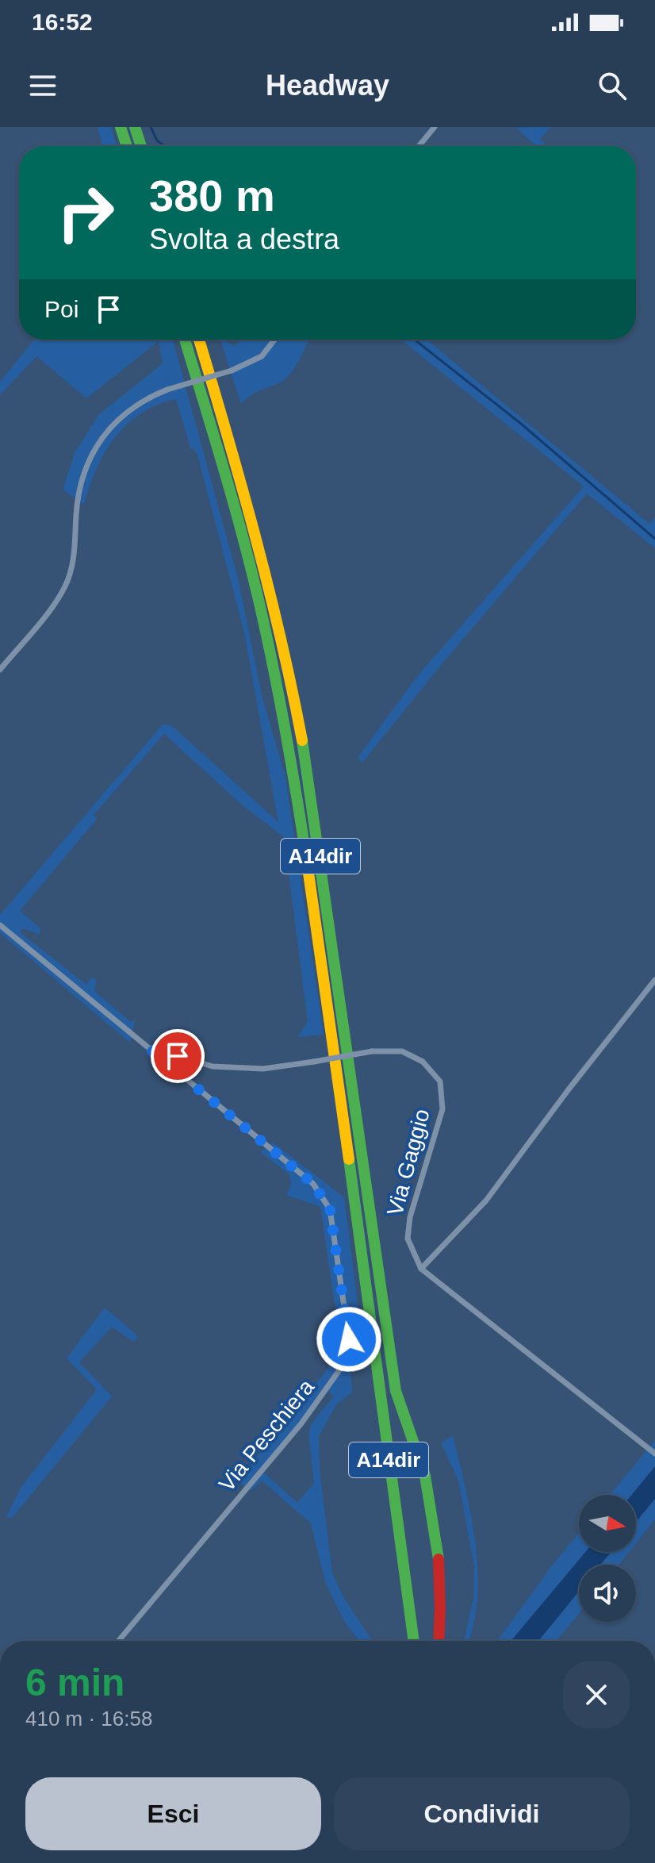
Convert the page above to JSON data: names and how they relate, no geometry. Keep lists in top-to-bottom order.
{
  "streets": {
    "highway": ["A14dir"],
    "street": ["Via Gaggio", "Via Peschiera"]
  },
  "crossings": [
    ["Via Gaggio", "Via Peschiera"]
  ],
  "north": "right",
  "page": {
    "status": "16:52",
    "header": "Headway",
    "turn": ["380 m", "Svolta a destra"],
    "then": "Poi",
    "heading": ["6 min", "410 m · 16:58"],
    "buttons": ["Esci", "Condividi"]
  }
}
